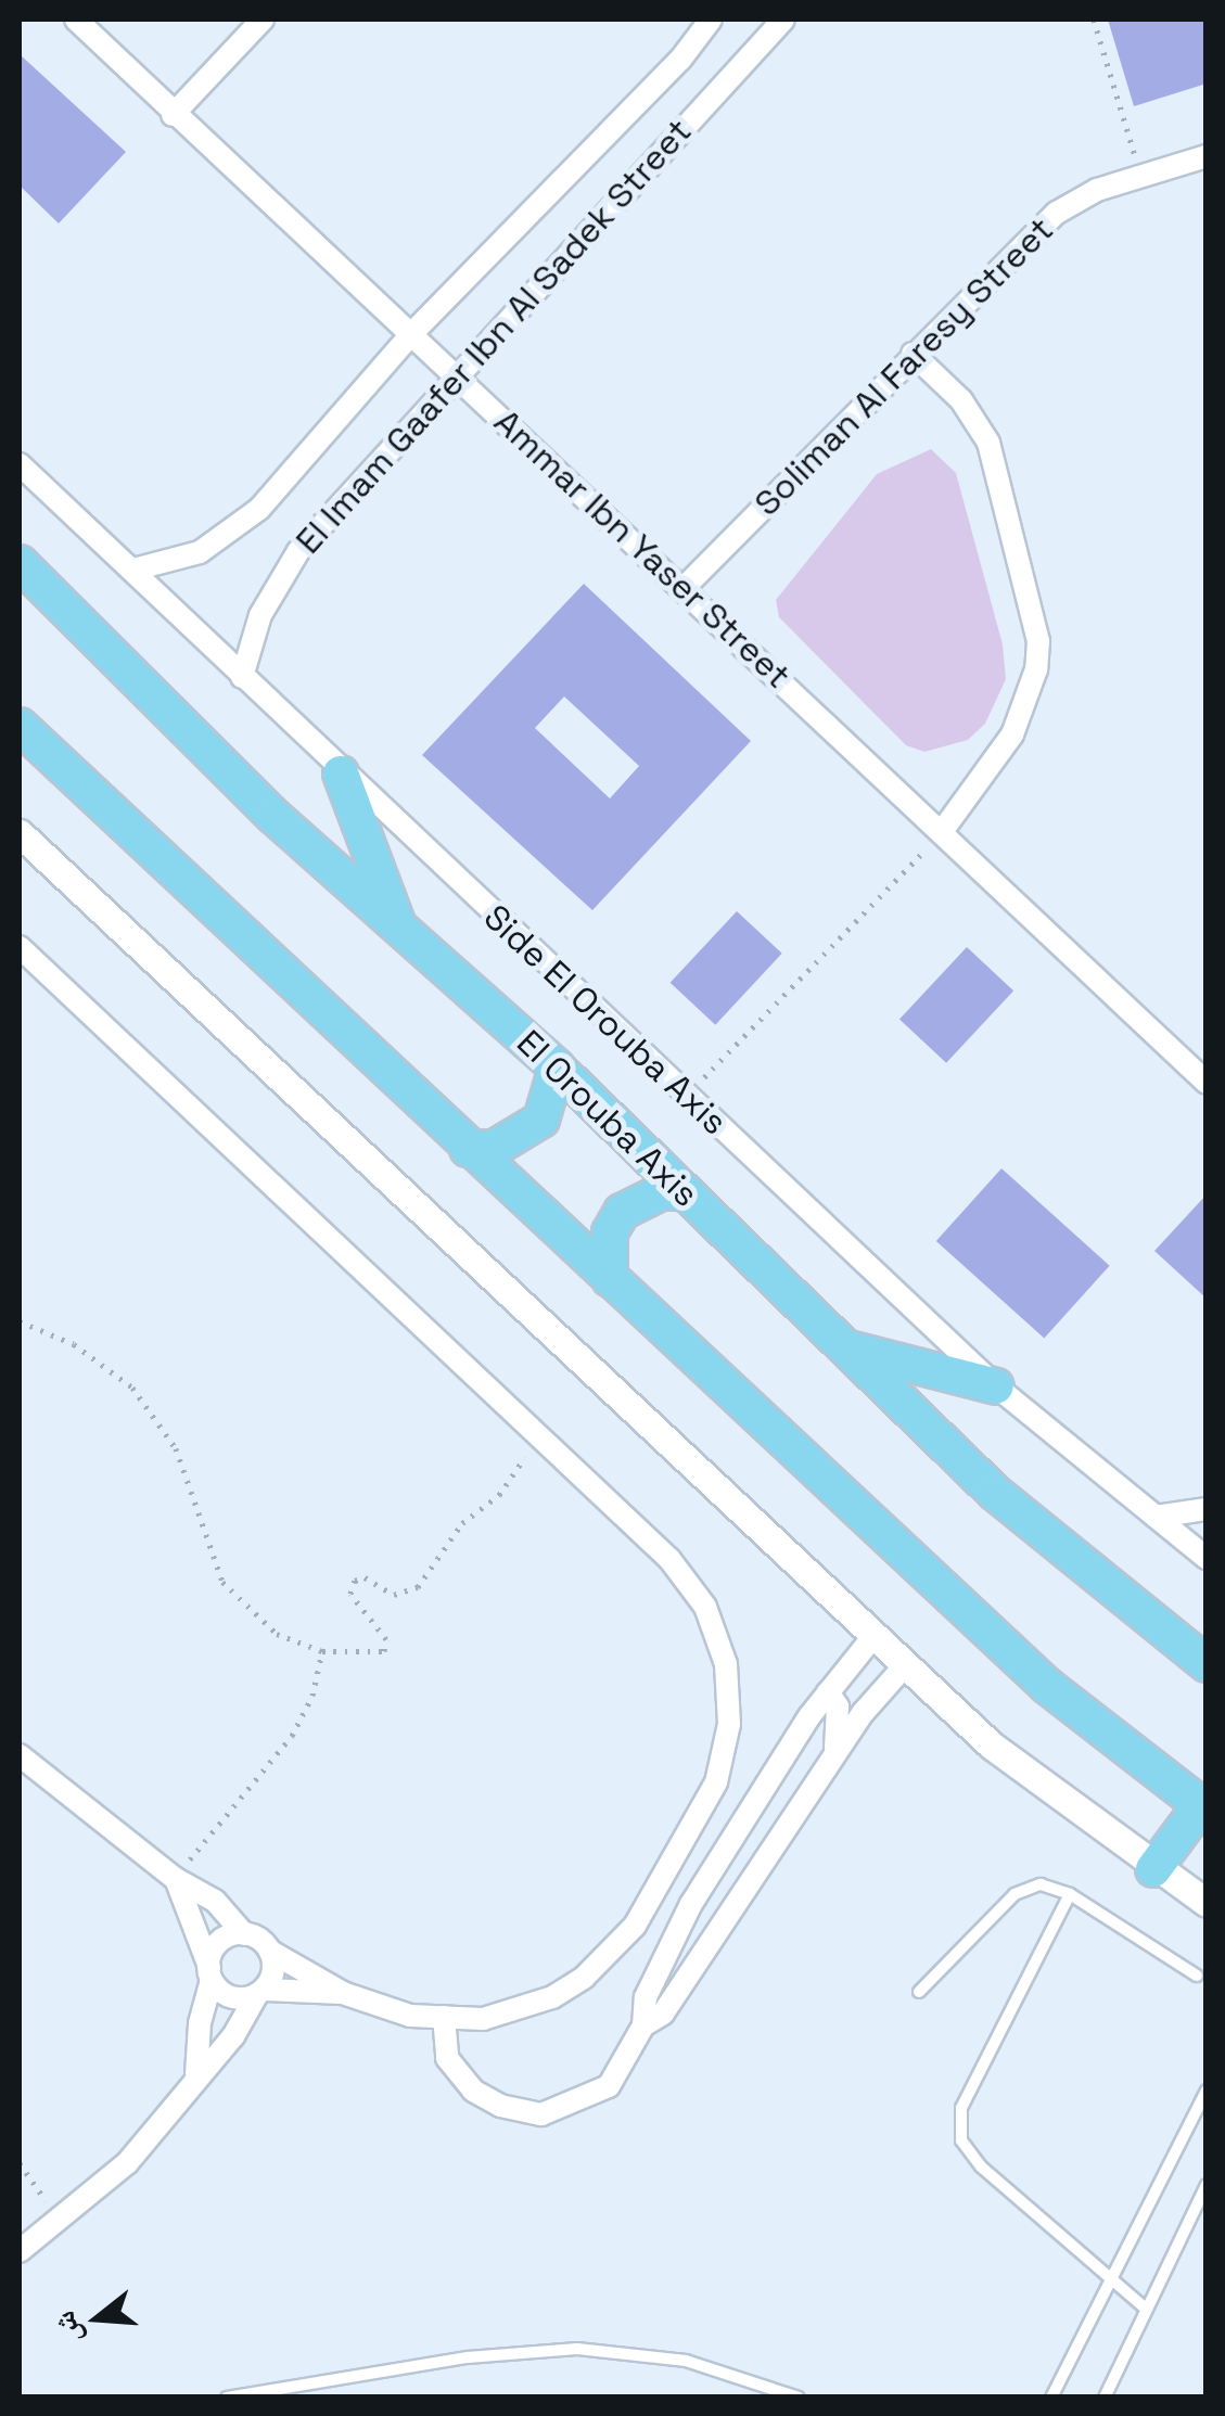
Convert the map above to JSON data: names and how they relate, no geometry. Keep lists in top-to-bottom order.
{
  "streets": {
    "main road": ["El Orouba Axis"],
    "street": [
      "El Imam Gaafer Ibn Al Sadek Street",
      "Soliman Al Faresy Street",
      "Ammar Ibn Yaser Street",
      "Side El Orouba Axis"
    ]
  },
  "crossings": [
    ["El Imam Gaafer Ibn Al Sadek Street", "Ammar Ibn Yaser Street"],
    ["El Imam Gaafer Ibn Al Sadek Street", "Side El Orouba Axis"],
    ["Soliman Al Faresy Street", "Ammar Ibn Yaser Street"]
  ],
  "north": "left"
}
